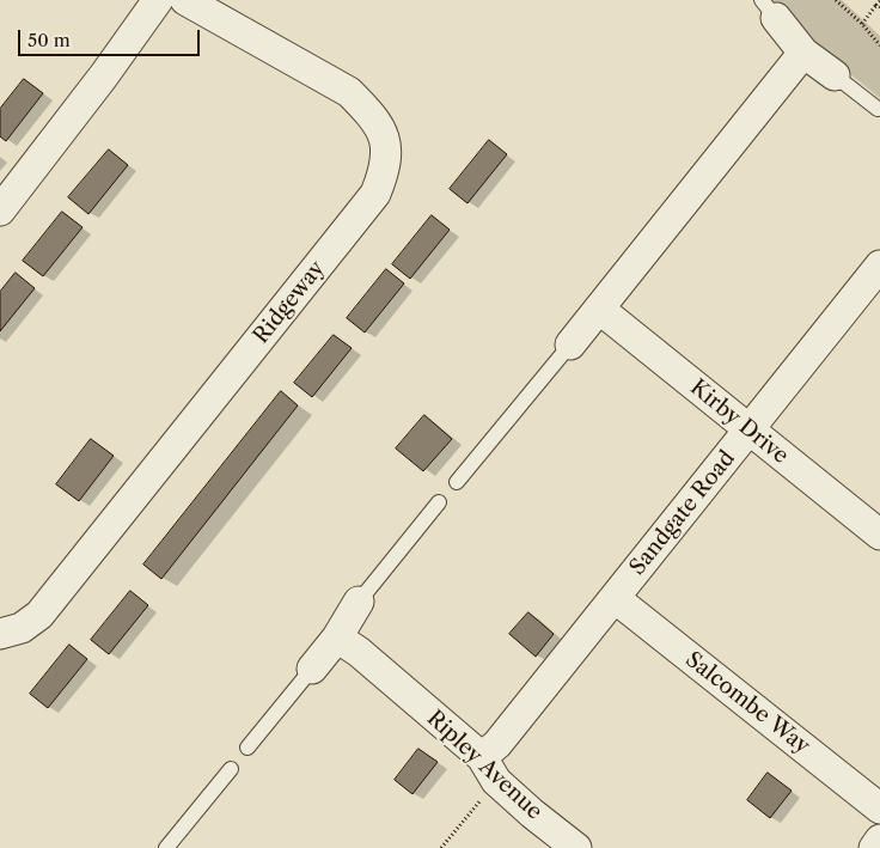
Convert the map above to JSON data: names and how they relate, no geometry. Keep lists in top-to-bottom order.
{
  "streets": {
    "street": [
      "Ridgeway",
      "Kirby Drive",
      "Sandgate Road",
      "Salcombe Way",
      "Ripley Avenue"
    ]
  },
  "crossings": [
    ["Kirby Drive", "Sandgate Road"],
    ["Sandgate Road", "Salcombe Way"],
    ["Sandgate Road", "Ripley Avenue"]
  ],
  "scale_bar": "50 m"
}
